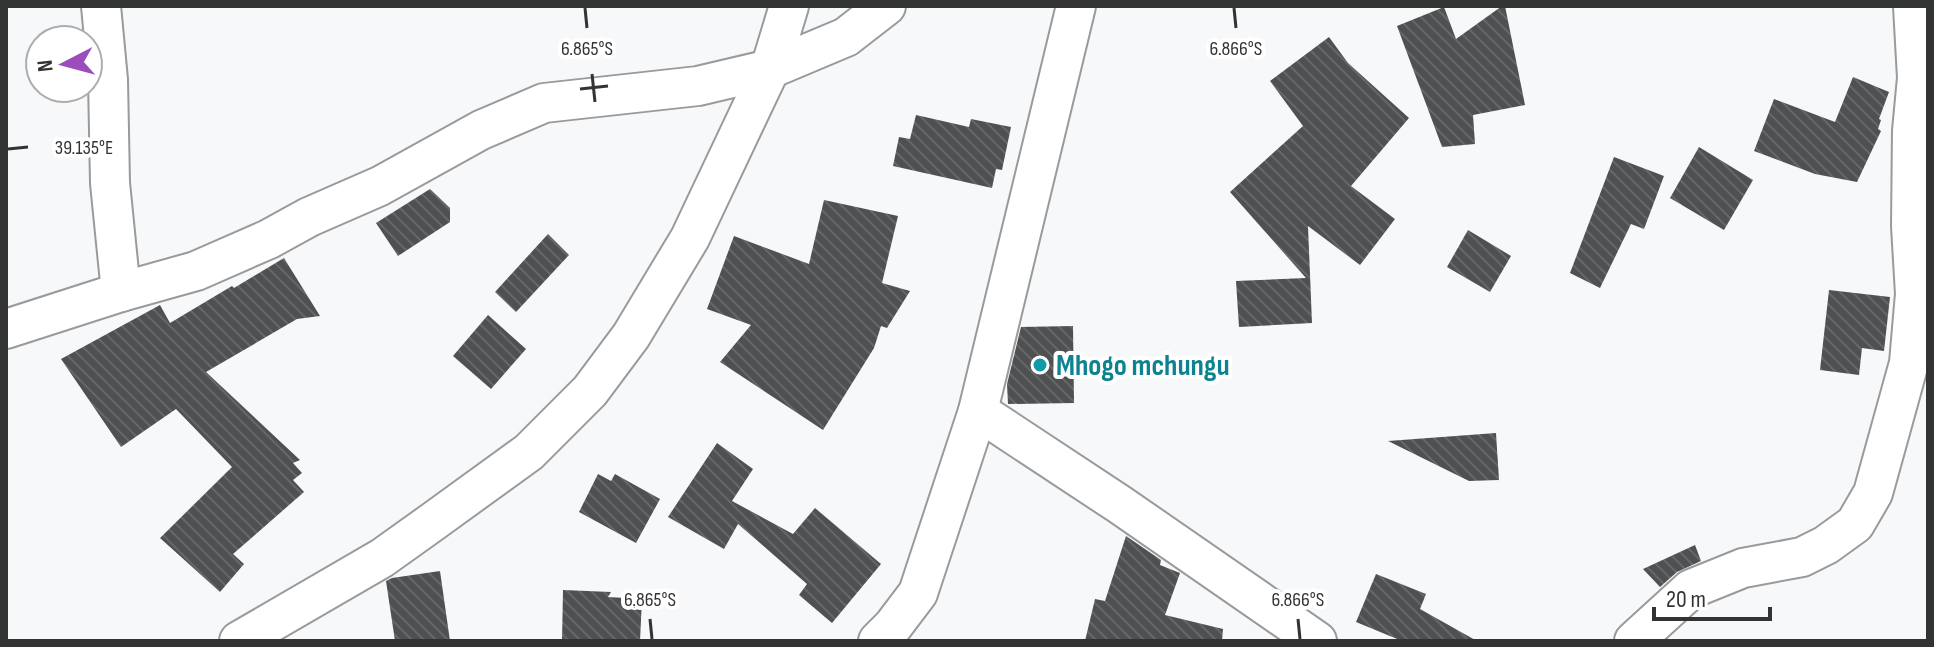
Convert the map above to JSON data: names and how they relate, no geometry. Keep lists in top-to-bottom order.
{
  "places": ["Mhogo mchungu"],
  "scale_bar": "20 m",
  "north": "left",
  "coordinates": ["6.865°S", "6.866°S", "39.135°E"]
}
